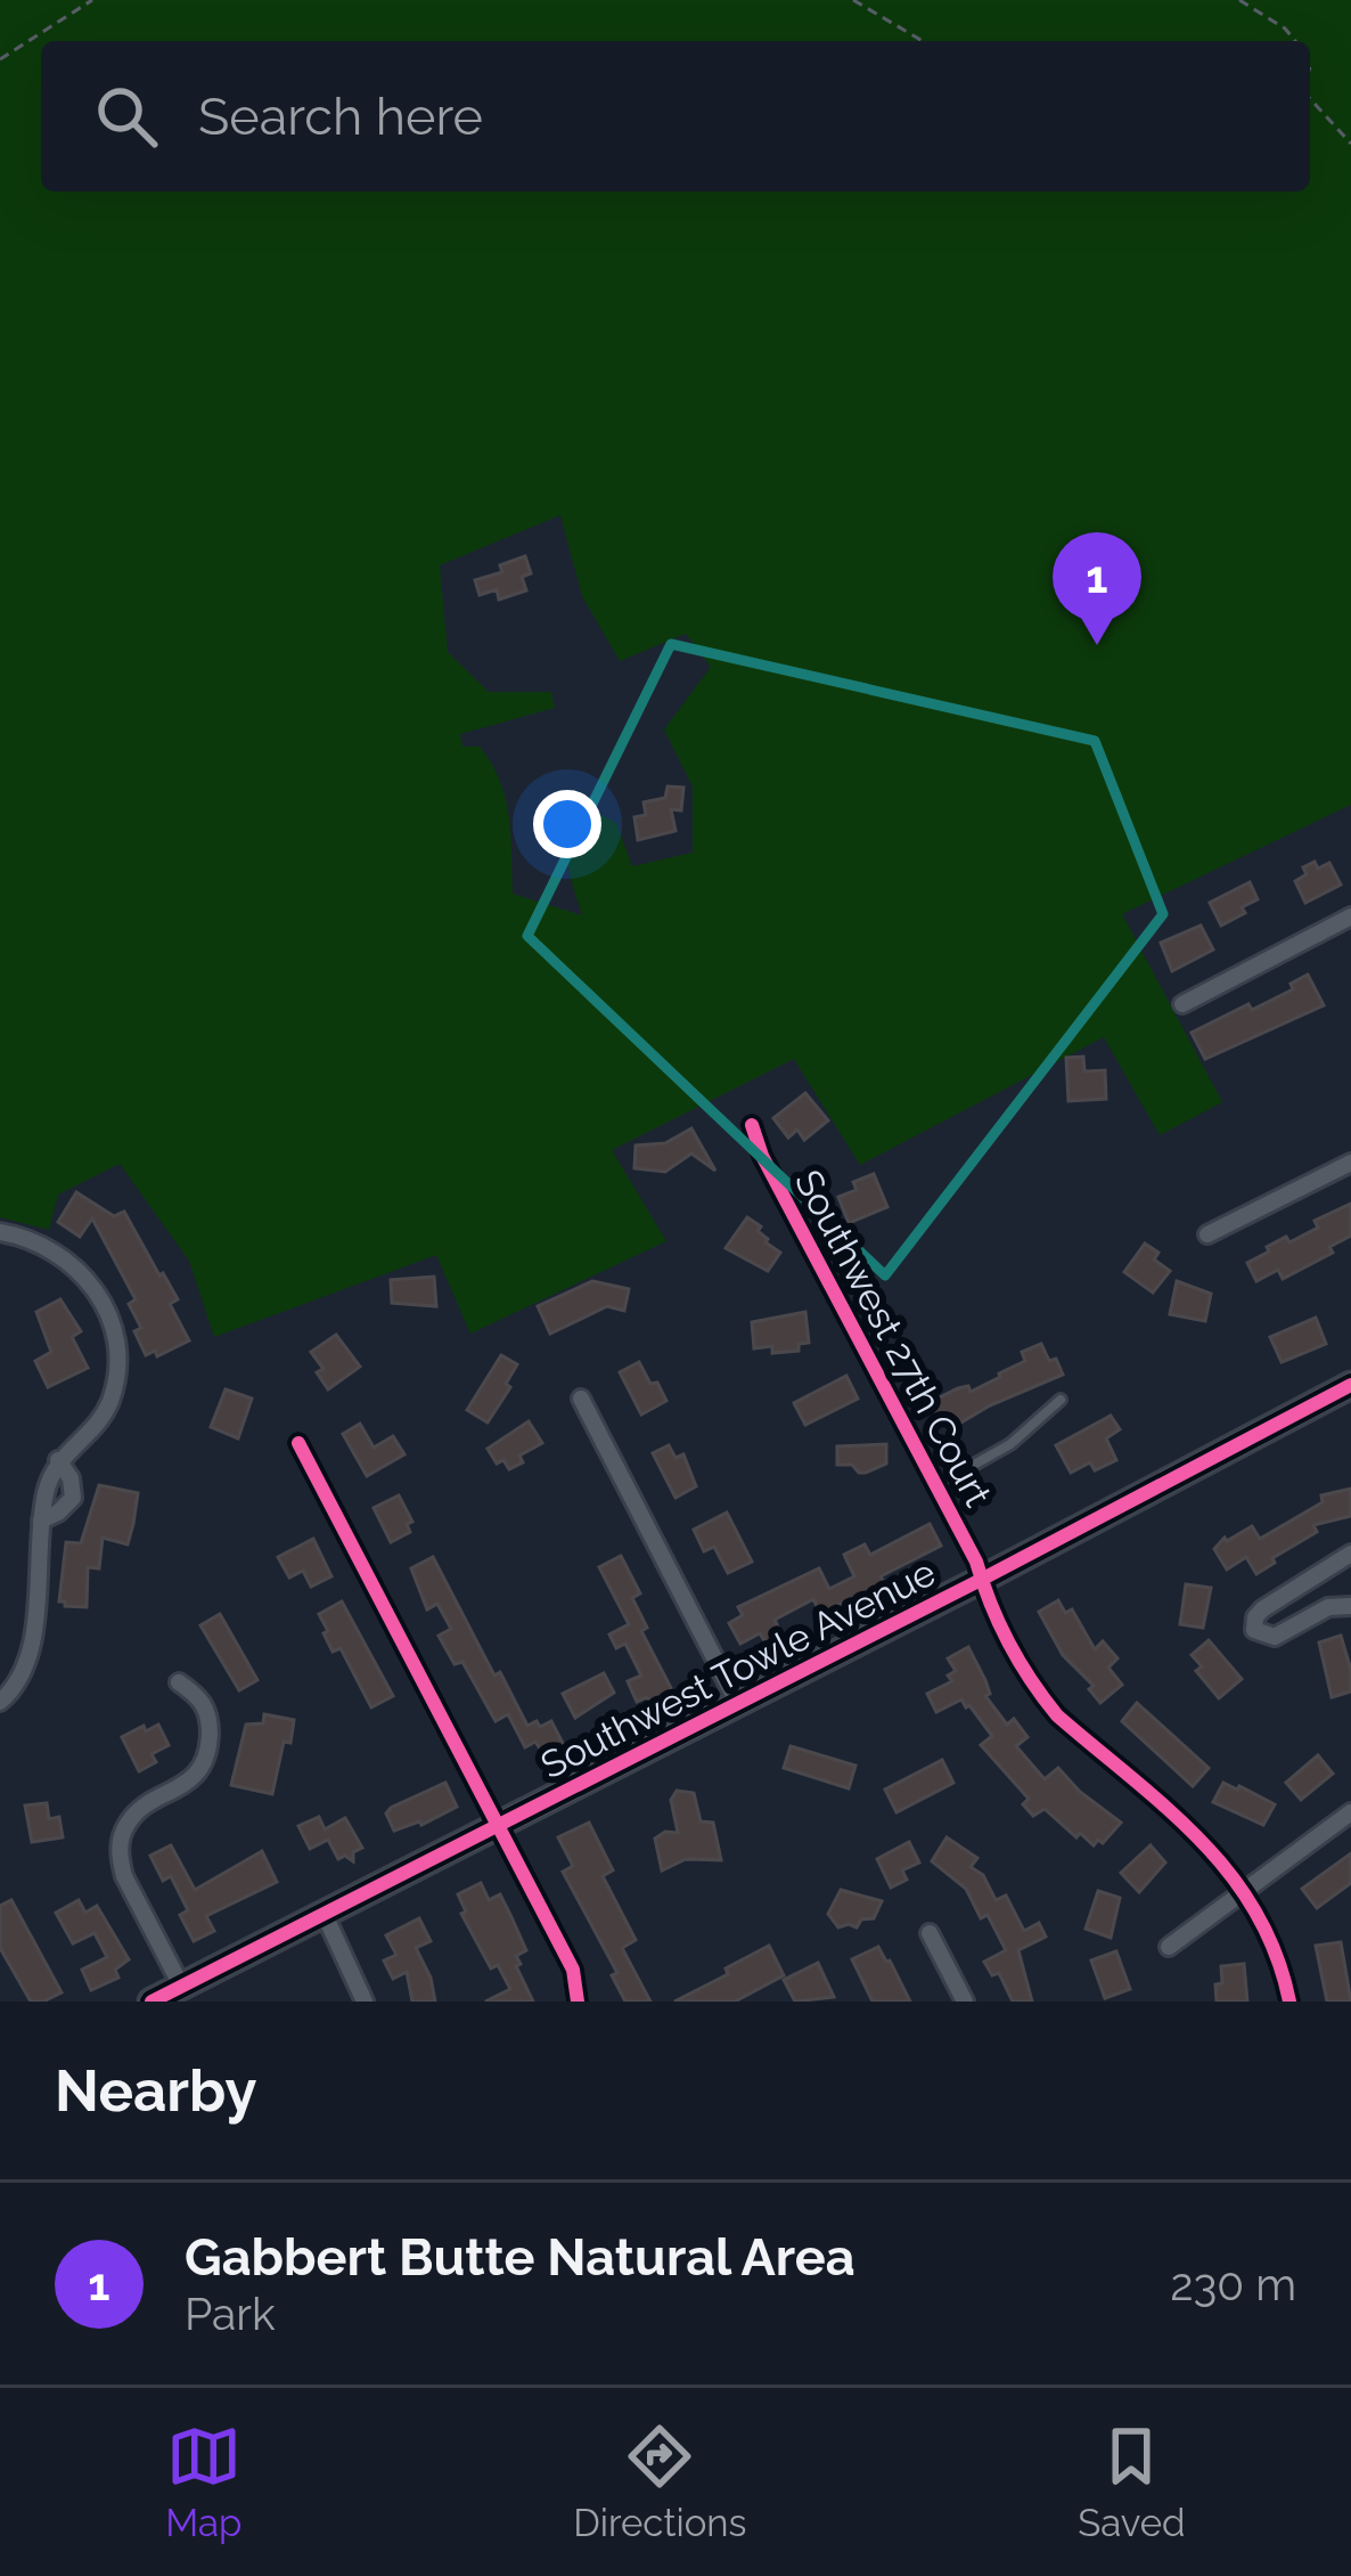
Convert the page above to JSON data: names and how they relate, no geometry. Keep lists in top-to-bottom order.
{
  "streets": {
    "main road": ["Southwest Towle Avenue"],
    "street": ["Southwest 27th Court"]
  },
  "crossings": [
    ["Southwest 27th Court", "Southwest Towle Avenue"]
  ],
  "page": {
    "search": "Search here",
    "pins": "1",
    "heading": "Nearby",
    "list": [
      {
        "mark": "1",
        "name": "Gabbert Butte Natural Area",
        "note": "Park",
        "value": "230 m"
      }
    ],
    "nav": ["Map", "Directions", "Saved"]
  }
}
